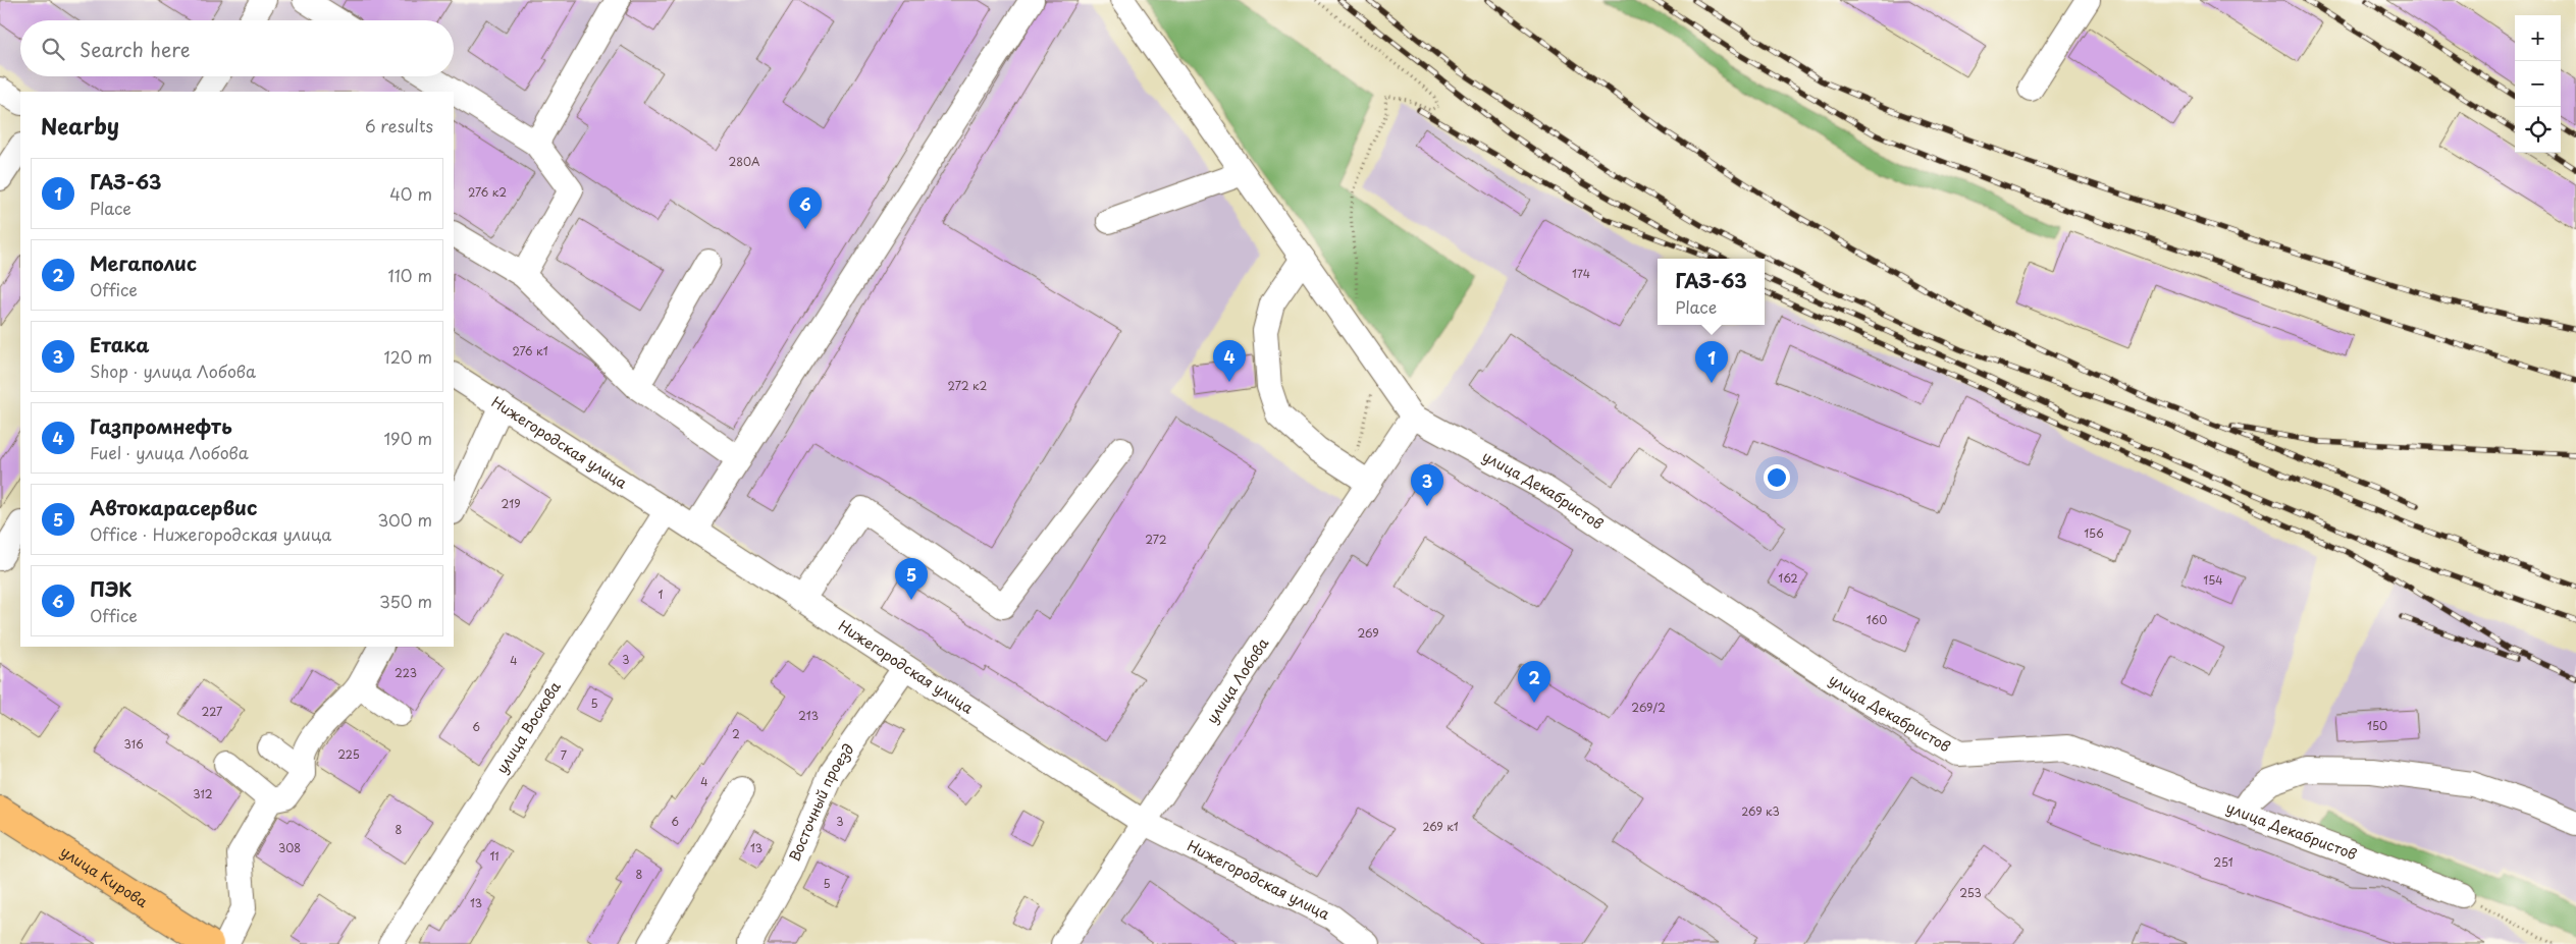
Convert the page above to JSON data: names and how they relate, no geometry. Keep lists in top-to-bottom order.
{
  "streets": {
    "main road": ["улица Кирова"],
    "street": [
      "Нижегородская улица",
      "улица Декабристов",
      "улица Лобова",
      "улица Воскова",
      "Восточный проезд"
    ]
  },
  "crossings": [
    ["Нижегородская улица", "улица Лобова"],
    ["Нижегородская улица", "улица Воскова"],
    ["Нижегородская улица", "Восточный проезд"],
    ["улица Декабристов", "улица Лобова"]
  ],
  "house_numbers": [
    "280А",
    "276 к2",
    "174",
    "276 к1",
    "272 к2",
    "219",
    "156",
    "272",
    "162",
    "154",
    "1",
    "160",
    "269",
    "3",
    "4",
    "223",
    "5",
    "269/2",
    "227",
    "213",
    "150",
    "6",
    "2",
    "316",
    "225",
    "7",
    "4",
    "312",
    "269 к3",
    "6",
    "3",
    "269 к1",
    "8",
    "308",
    "13",
    "11",
    "251",
    "8",
    "5",
    "253",
    "13"
  ],
  "page": {
    "map_buttons": ["+", "−"],
    "search": "Search here",
    "heading": ["Nearby", "6 results"],
    "list": [
      {
        "mark": "1",
        "name": "ГАЗ-63",
        "note": "Place",
        "value": "40 m"
      },
      {
        "mark": "2",
        "name": "Мегаполис",
        "note": "Office",
        "value": "110 m"
      },
      {
        "mark": "3",
        "name": "Етака",
        "note": "Shop · улица Лобова",
        "value": "120 m"
      },
      {
        "mark": "4",
        "name": "Газпромнефть",
        "note": "Fuel · улица Лобова",
        "value": "190 m"
      },
      {
        "mark": "5",
        "name": "Автокарасервис",
        "note": "Office · Нижегородская улица",
        "value": "300 m"
      },
      {
        "mark": "6",
        "name": "ПЭК",
        "note": "Office",
        "value": "350 m"
      }
    ],
    "pins": [
      "6",
      "4",
      "1",
      "3",
      "5",
      "2"
    ],
    "popup": ["ГАЗ-63", "Place"]
  }
}
